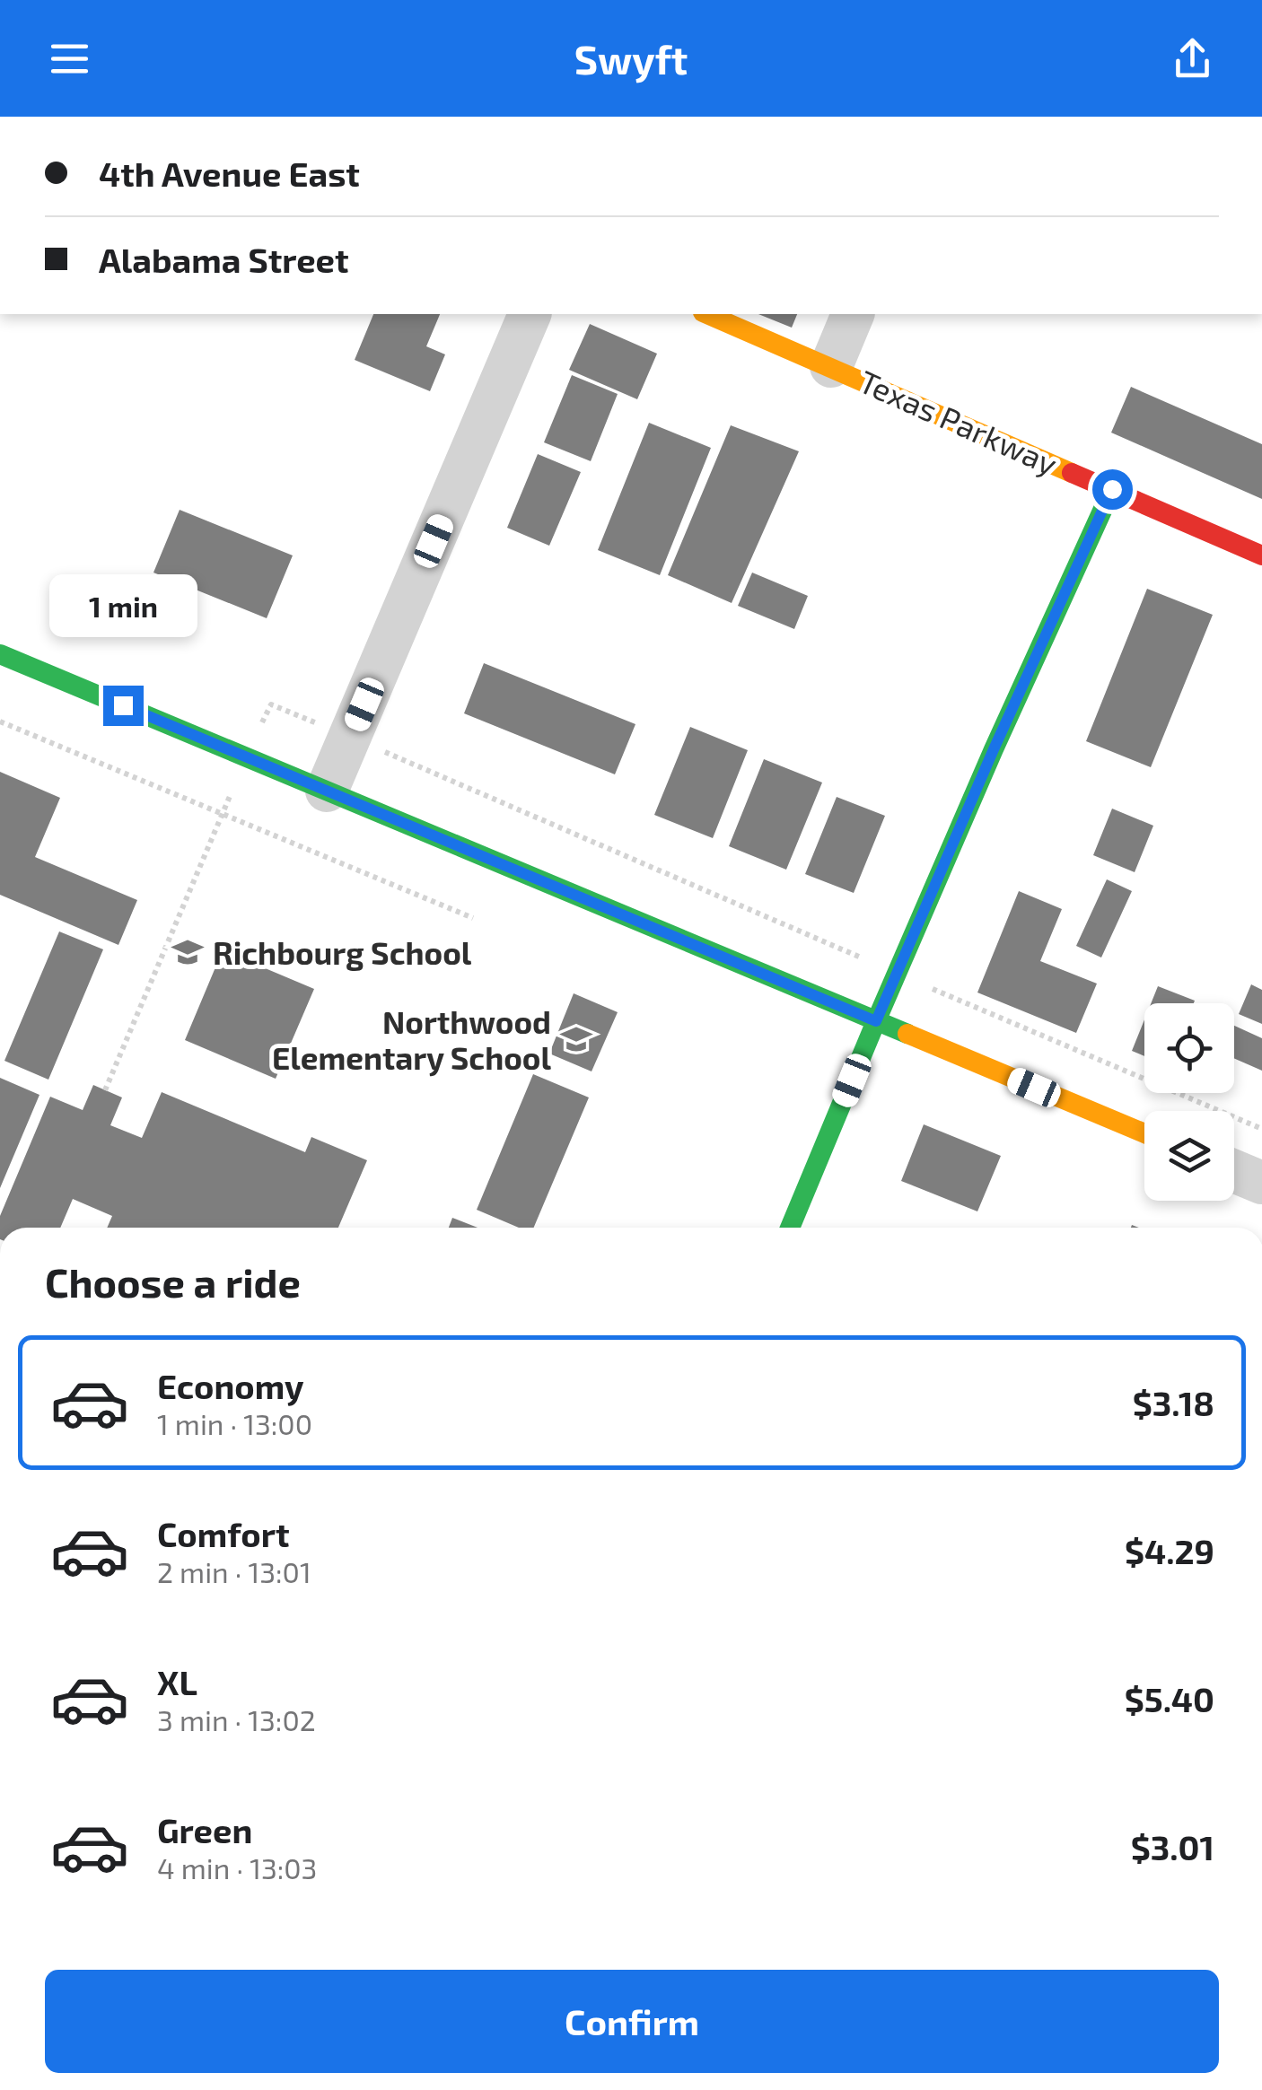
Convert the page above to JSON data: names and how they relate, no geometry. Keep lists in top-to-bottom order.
{
  "streets": {
    "street": ["Texas Parkway"]
  },
  "places": {
    "school or university": ["Richbourg School", "Northwood Elementary School"]
  },
  "page": {
    "header": "Swyft",
    "banner": ["4th Avenue East", "Alabama Street"],
    "bubble": "1 min",
    "heading": "Choose a ride",
    "list": [
      {
        "name": "Economy",
        "note": "1 min · 13:00",
        "value": "$3.18"
      },
      {
        "name": "Comfort",
        "note": "2 min · 13:01",
        "value": "$4.29"
      },
      {
        "name": "XL",
        "note": "3 min · 13:02",
        "value": "$5.40"
      },
      {
        "name": "Green",
        "note": "4 min · 13:03",
        "value": "$3.01"
      }
    ],
    "buttons": "Confirm"
  }
}
